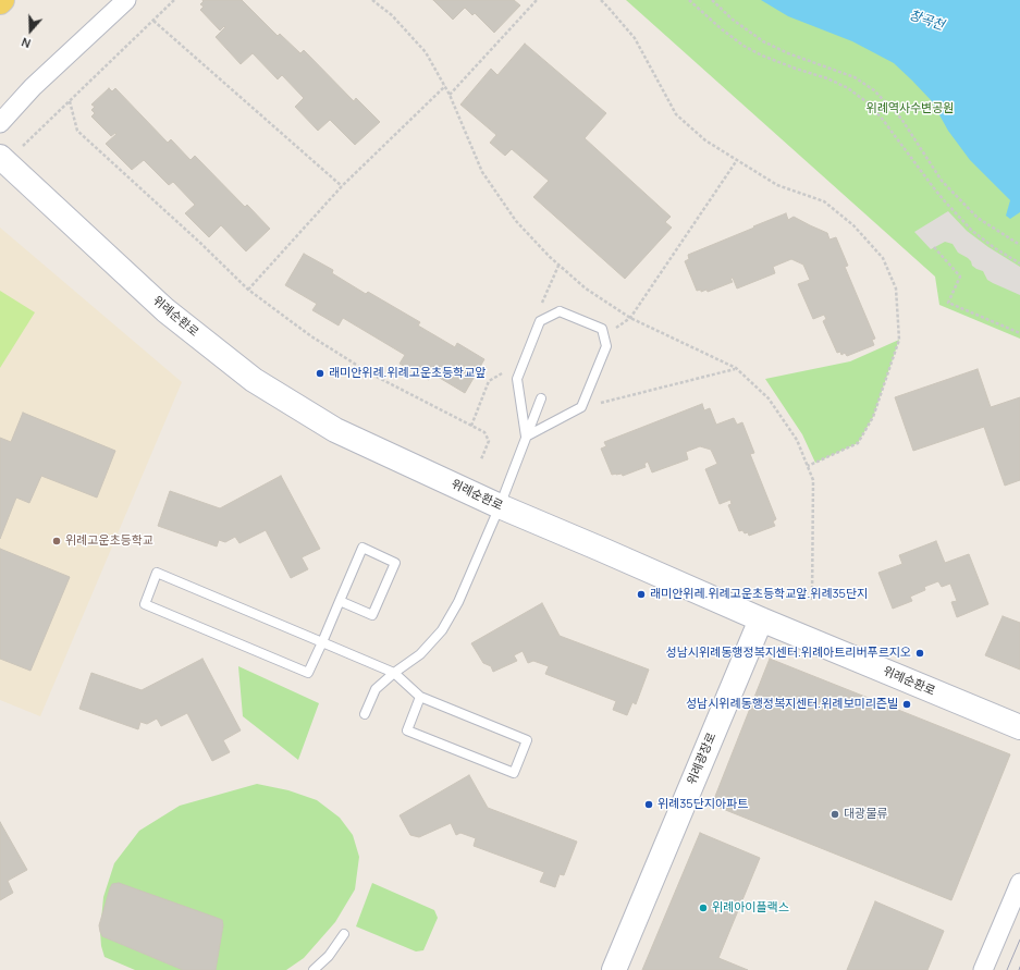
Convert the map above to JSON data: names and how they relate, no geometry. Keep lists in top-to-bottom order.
{
  "streets": {
    "street": ["위례순환로", "위례광장로"]
  },
  "crossings": [
    ["위례순환로", "위례광장로"]
  ],
  "water": ["창곡천"],
  "parks": ["위례역사수변공원"],
  "places": [
    "래미안위례.위례고운초등학교앞",
    "위례고운초등학교",
    "래미안위레.위례고운초등학교앞.위례35단지",
    "성남시위례동행정복지센터.위례아트리버푸르지오",
    "성남시위례동행정복지센터.위례보미리즌빌",
    "위례35단지아파트",
    "대광물류",
    "위례아이플랙스"
  ],
  "north": "bottom"
}
